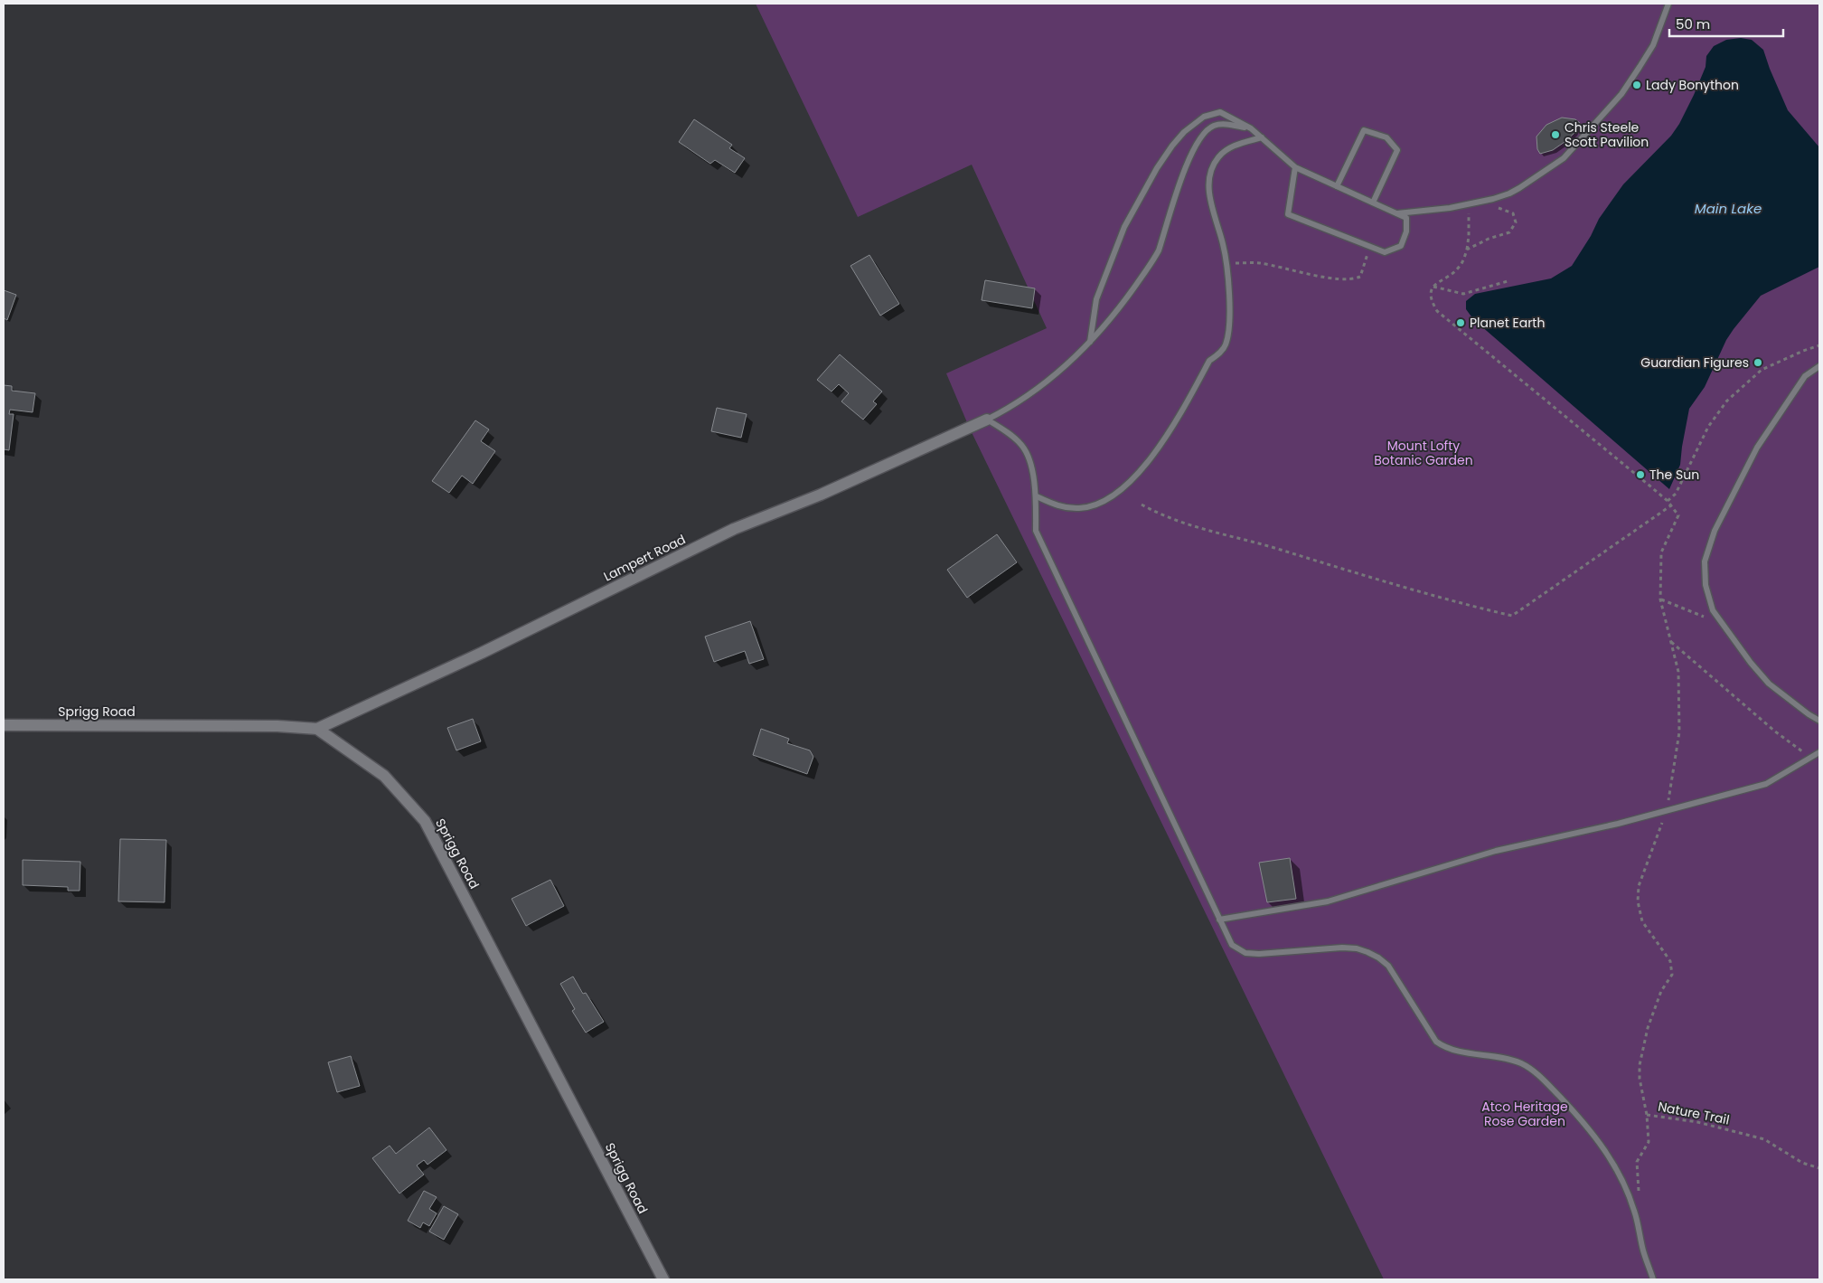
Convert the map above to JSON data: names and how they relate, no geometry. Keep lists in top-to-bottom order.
{
  "streets": {
    "street": ["Lampert Road", "Sprigg Road"],
    "path": ["Nature Trail"]
  },
  "crossings": [
    ["Lampert Road", "Sprigg Road"]
  ],
  "water": ["Main Lake"],
  "parks": ["Mount Lofty Botanic Garden", "Atco Heritage Rose Garden"],
  "places": [
    "Lady Bonython",
    "Chris Steele Scott Pavilion",
    "Planet Earth",
    "Guardian Figures",
    "The Sun"
  ],
  "scale_bar": "50 m"
}
